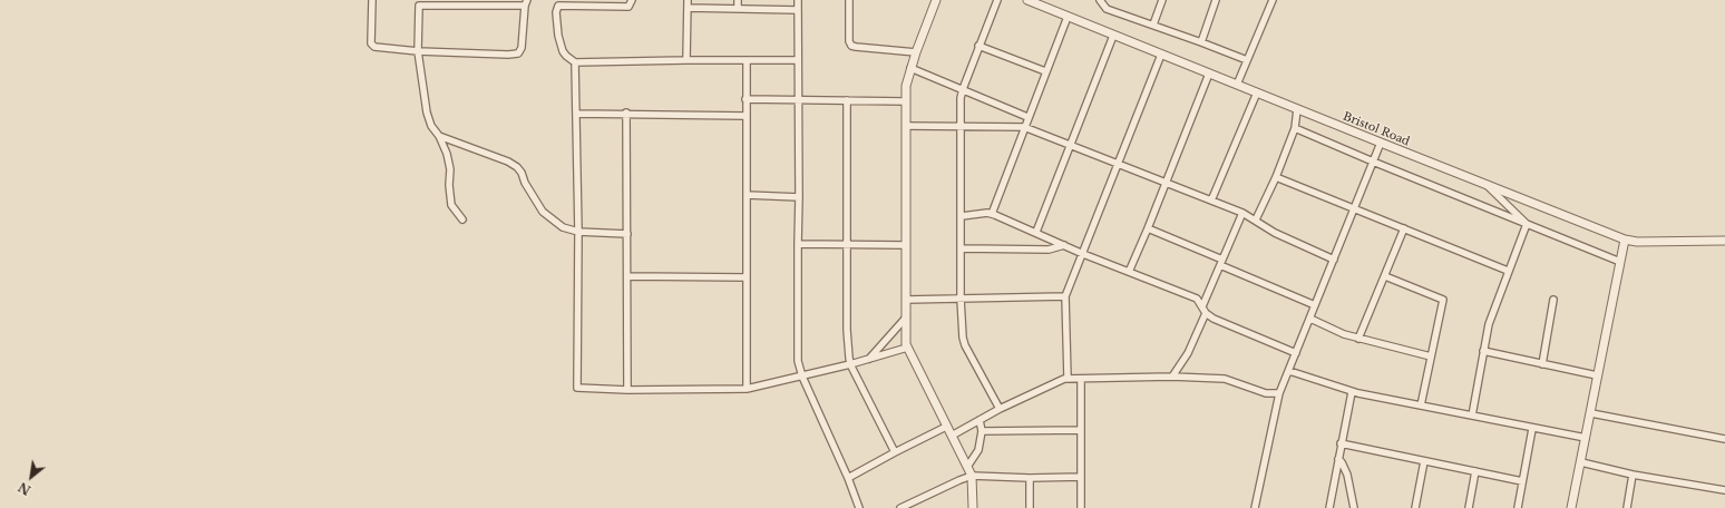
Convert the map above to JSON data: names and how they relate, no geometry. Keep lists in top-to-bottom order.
{
  "streets": {
    "street": ["Bristol Road"]
  },
  "north": "bottom left"
}
